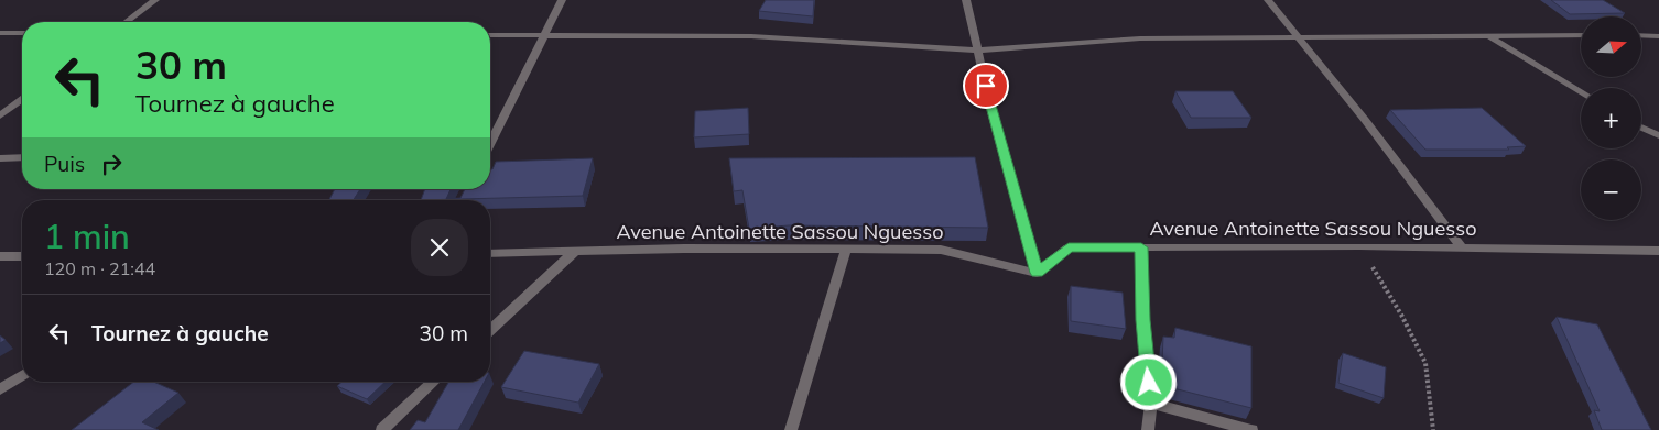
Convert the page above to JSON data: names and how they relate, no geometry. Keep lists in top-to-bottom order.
{
  "streets": {
    "street": ["Avenue Antoinette Sassou Nguesso"]
  },
  "north": "right",
  "page": {
    "map_buttons": ["+", "−"],
    "turn": ["30 m", "Tournez à gauche"],
    "then": "Puis",
    "heading": ["1 min", "120 m · 21:44"],
    "list": [
      {
        "name": "Tournez à gauche",
        "value": "30 m"
      }
    ]
  }
}
